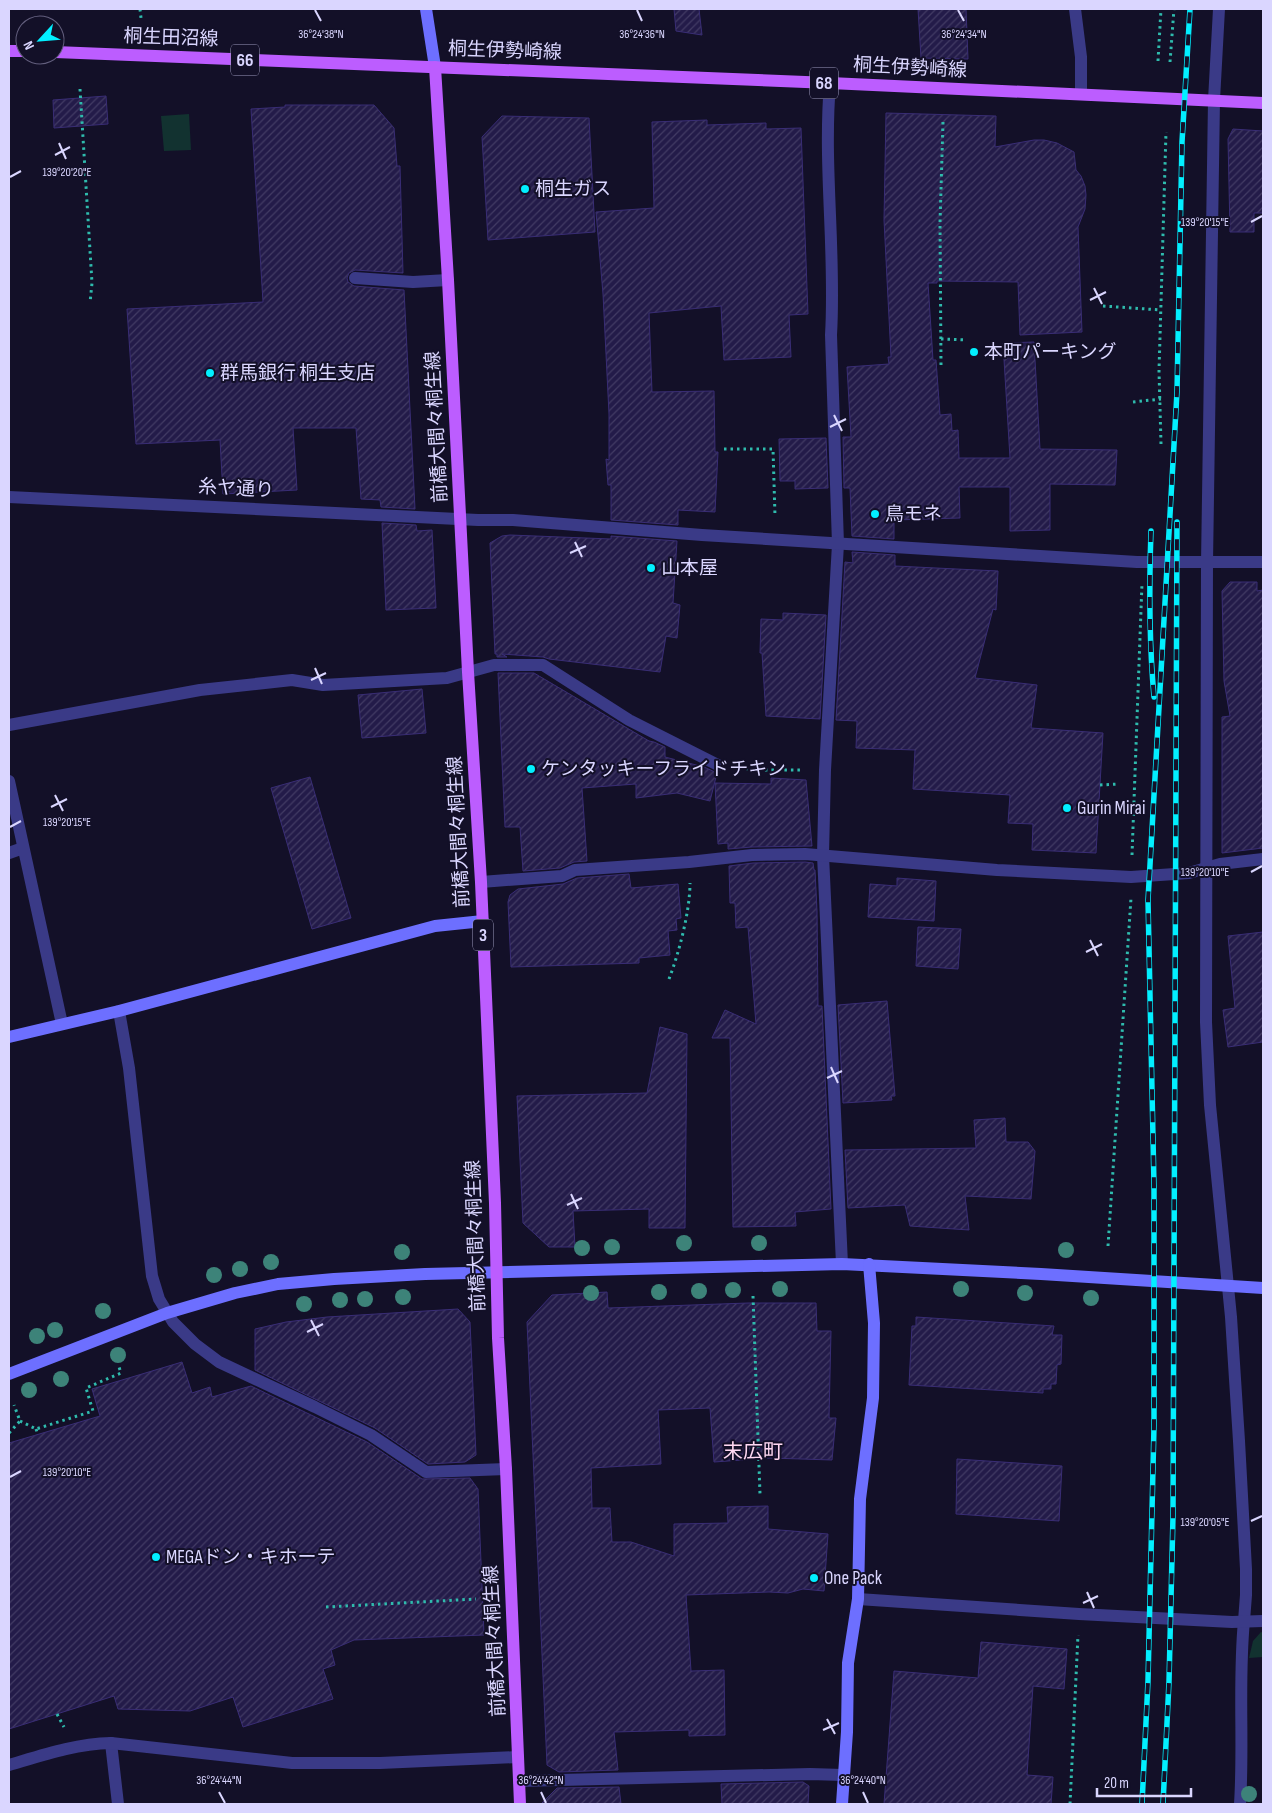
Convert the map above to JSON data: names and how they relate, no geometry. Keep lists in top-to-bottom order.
{
  "streets": {
    "main road": [
      "桐生田沼線",
      "桐生伊勢崎線",
      "66",
      "68",
      "前橋大間々桐生線",
      "3"
    ],
    "street": ["糸ヤ通り"]
  },
  "crossings": [
    ["桐生田沼線", "桐生伊勢崎線"],
    ["桐生田沼線", "前橋大間々桐生線"],
    ["桐生伊勢崎線", "前橋大間々桐生線"],
    ["前橋大間々桐生線", "糸ヤ通り"]
  ],
  "districts": ["末広町"],
  "places": [
    "桐生ガス",
    "本町パーキング",
    "群馬銀行 桐生支店",
    "鳥モネ",
    "山本屋",
    "ケンタッキーフライドチキン",
    "Gurin Mirai",
    "MEGAドン・キホーテ",
    "One Pack"
  ],
  "scale_bar": "20 m",
  "north": "bottom left",
  "coordinates": [
    "36°24'34\"N",
    "36°24'38\"N",
    "36°24'36\"N",
    "139°20'20\"E",
    "139°20'15\"E",
    "139°20'10\"E",
    "139°20'05\"E",
    "36°24'44\"N",
    "36°24'42\"N",
    "36°24'40\"N"
  ]
}
